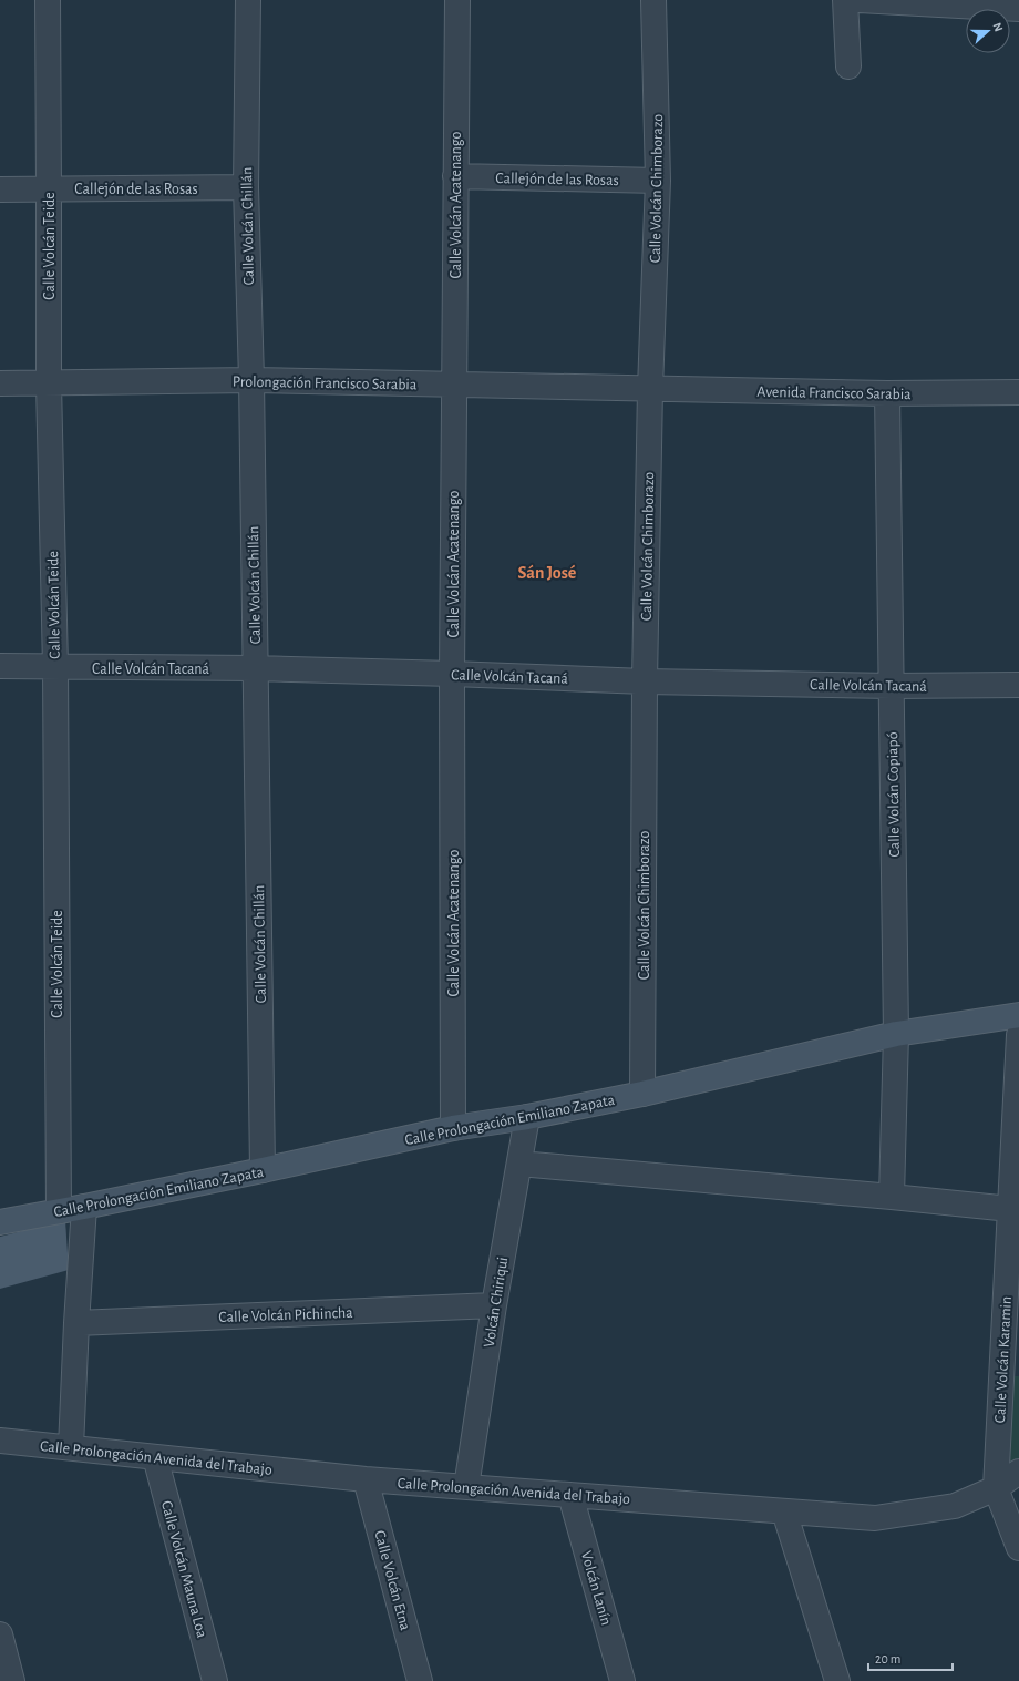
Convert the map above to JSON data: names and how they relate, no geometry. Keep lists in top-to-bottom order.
{
  "streets": {
    "street": [
      "Callejón de las Rosas",
      "Calle Volcán Chimborazo",
      "Calle Volcán Acatenango",
      "Calle Volcán Chillán",
      "Calle Volcán Teide",
      "Prolongación Francisco Sarabia",
      "Avenida Francisco Sarabia",
      "Calle Volcán Tacaná",
      "Calle Volcán Copiapó",
      "Calle Prolongación Emiliano Zapata",
      "Volcán Chiriqui",
      "Calle Volcán Pichincha",
      "Calle Volcán Karamin",
      "Calle Prolongación Avenida del Trabajo",
      "Calle Volcán Mauna Loa",
      "Calle Volcán Etna",
      "Volcán Lanín"
    ]
  },
  "crossings": [
    ["Callejón de las Rosas", "Calle Volcán Chimborazo"],
    ["Callejón de las Rosas", "Calle Volcán Acatenango"],
    ["Callejón de las Rosas", "Calle Volcán Chillán"],
    ["Callejón de las Rosas", "Calle Volcán Teide"],
    ["Calle Volcán Chimborazo", "Prolongación Francisco Sarabia"],
    ["Calle Volcán Chimborazo", "Avenida Francisco Sarabia"],
    ["Calle Volcán Chimborazo", "Calle Volcán Tacaná"],
    ["Calle Volcán Chimborazo", "Calle Prolongación Emiliano Zapata"],
    ["Calle Volcán Acatenango", "Prolongación Francisco Sarabia"],
    ["Calle Volcán Acatenango", "Calle Volcán Tacaná"],
    ["Calle Volcán Acatenango", "Calle Prolongación Emiliano Zapata"],
    ["Calle Volcán Chillán", "Prolongación Francisco Sarabia"],
    ["Calle Volcán Chillán", "Calle Volcán Tacaná"],
    ["Calle Volcán Chillán", "Calle Prolongación Emiliano Zapata"],
    ["Calle Volcán Teide", "Prolongación Francisco Sarabia"],
    ["Calle Volcán Teide", "Calle Volcán Tacaná"],
    ["Calle Volcán Teide", "Calle Prolongación Emiliano Zapata"],
    ["Prolongación Francisco Sarabia", "Avenida Francisco Sarabia"],
    ["Avenida Francisco Sarabia", "Calle Volcán Copiapó"],
    ["Calle Volcán Tacaná", "Calle Volcán Copiapó"],
    ["Calle Volcán Copiapó", "Calle Prolongación Emiliano Zapata"],
    ["Calle Prolongación Emiliano Zapata", "Volcán Chiriqui"],
    ["Volcán Chiriqui", "Calle Volcán Pichincha"],
    ["Volcán Chiriqui", "Calle Prolongación Avenida del Trabajo"],
    ["Calle Volcán Karamin", "Calle Prolongación Avenida del Trabajo"],
    ["Calle Prolongación Avenida del Trabajo", "Calle Volcán Mauna Loa"],
    ["Calle Prolongación Avenida del Trabajo", "Calle Volcán Etna"],
    ["Calle Prolongación Avenida del Trabajo", "Volcán Lanín"]
  ],
  "districts": ["Sán José"],
  "scale_bar": "20 m",
  "north": "right"
}
